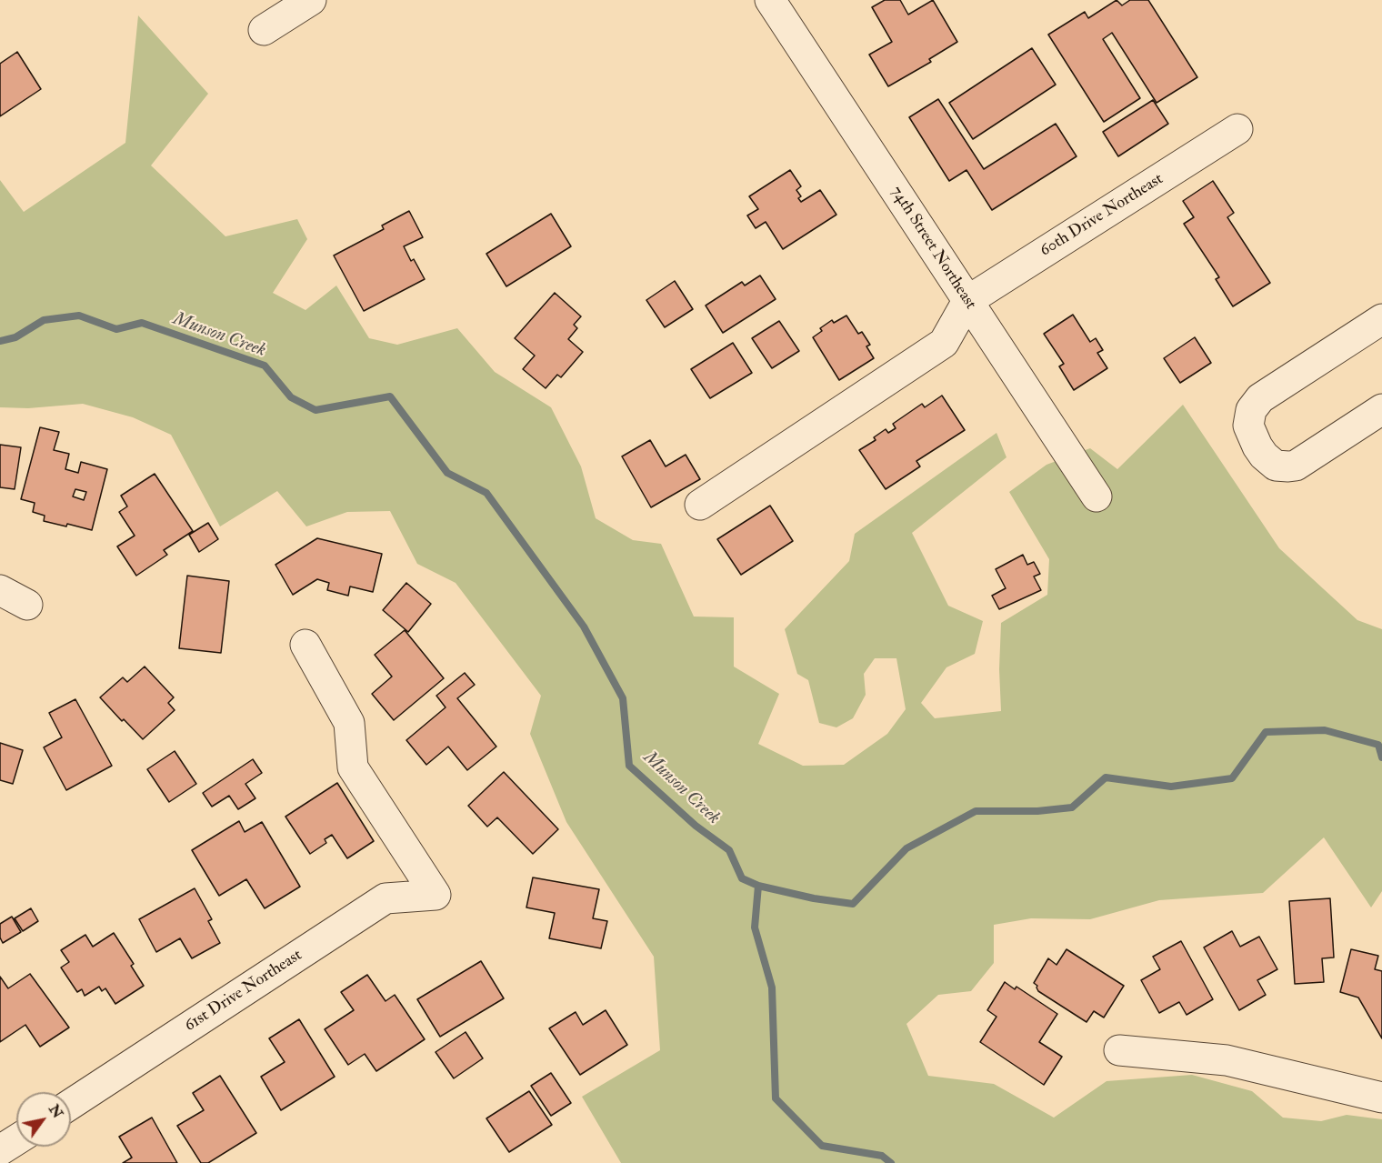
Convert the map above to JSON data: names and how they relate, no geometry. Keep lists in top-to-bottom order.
{
  "streets": {
    "street": ["60th Drive Northeast", "74th Street Northeast", "61st Drive Northeast"]
  },
  "crossings": [
    ["60th Drive Northeast", "74th Street Northeast"]
  ],
  "water": ["Munson Creek"],
  "north": "top right"
}
